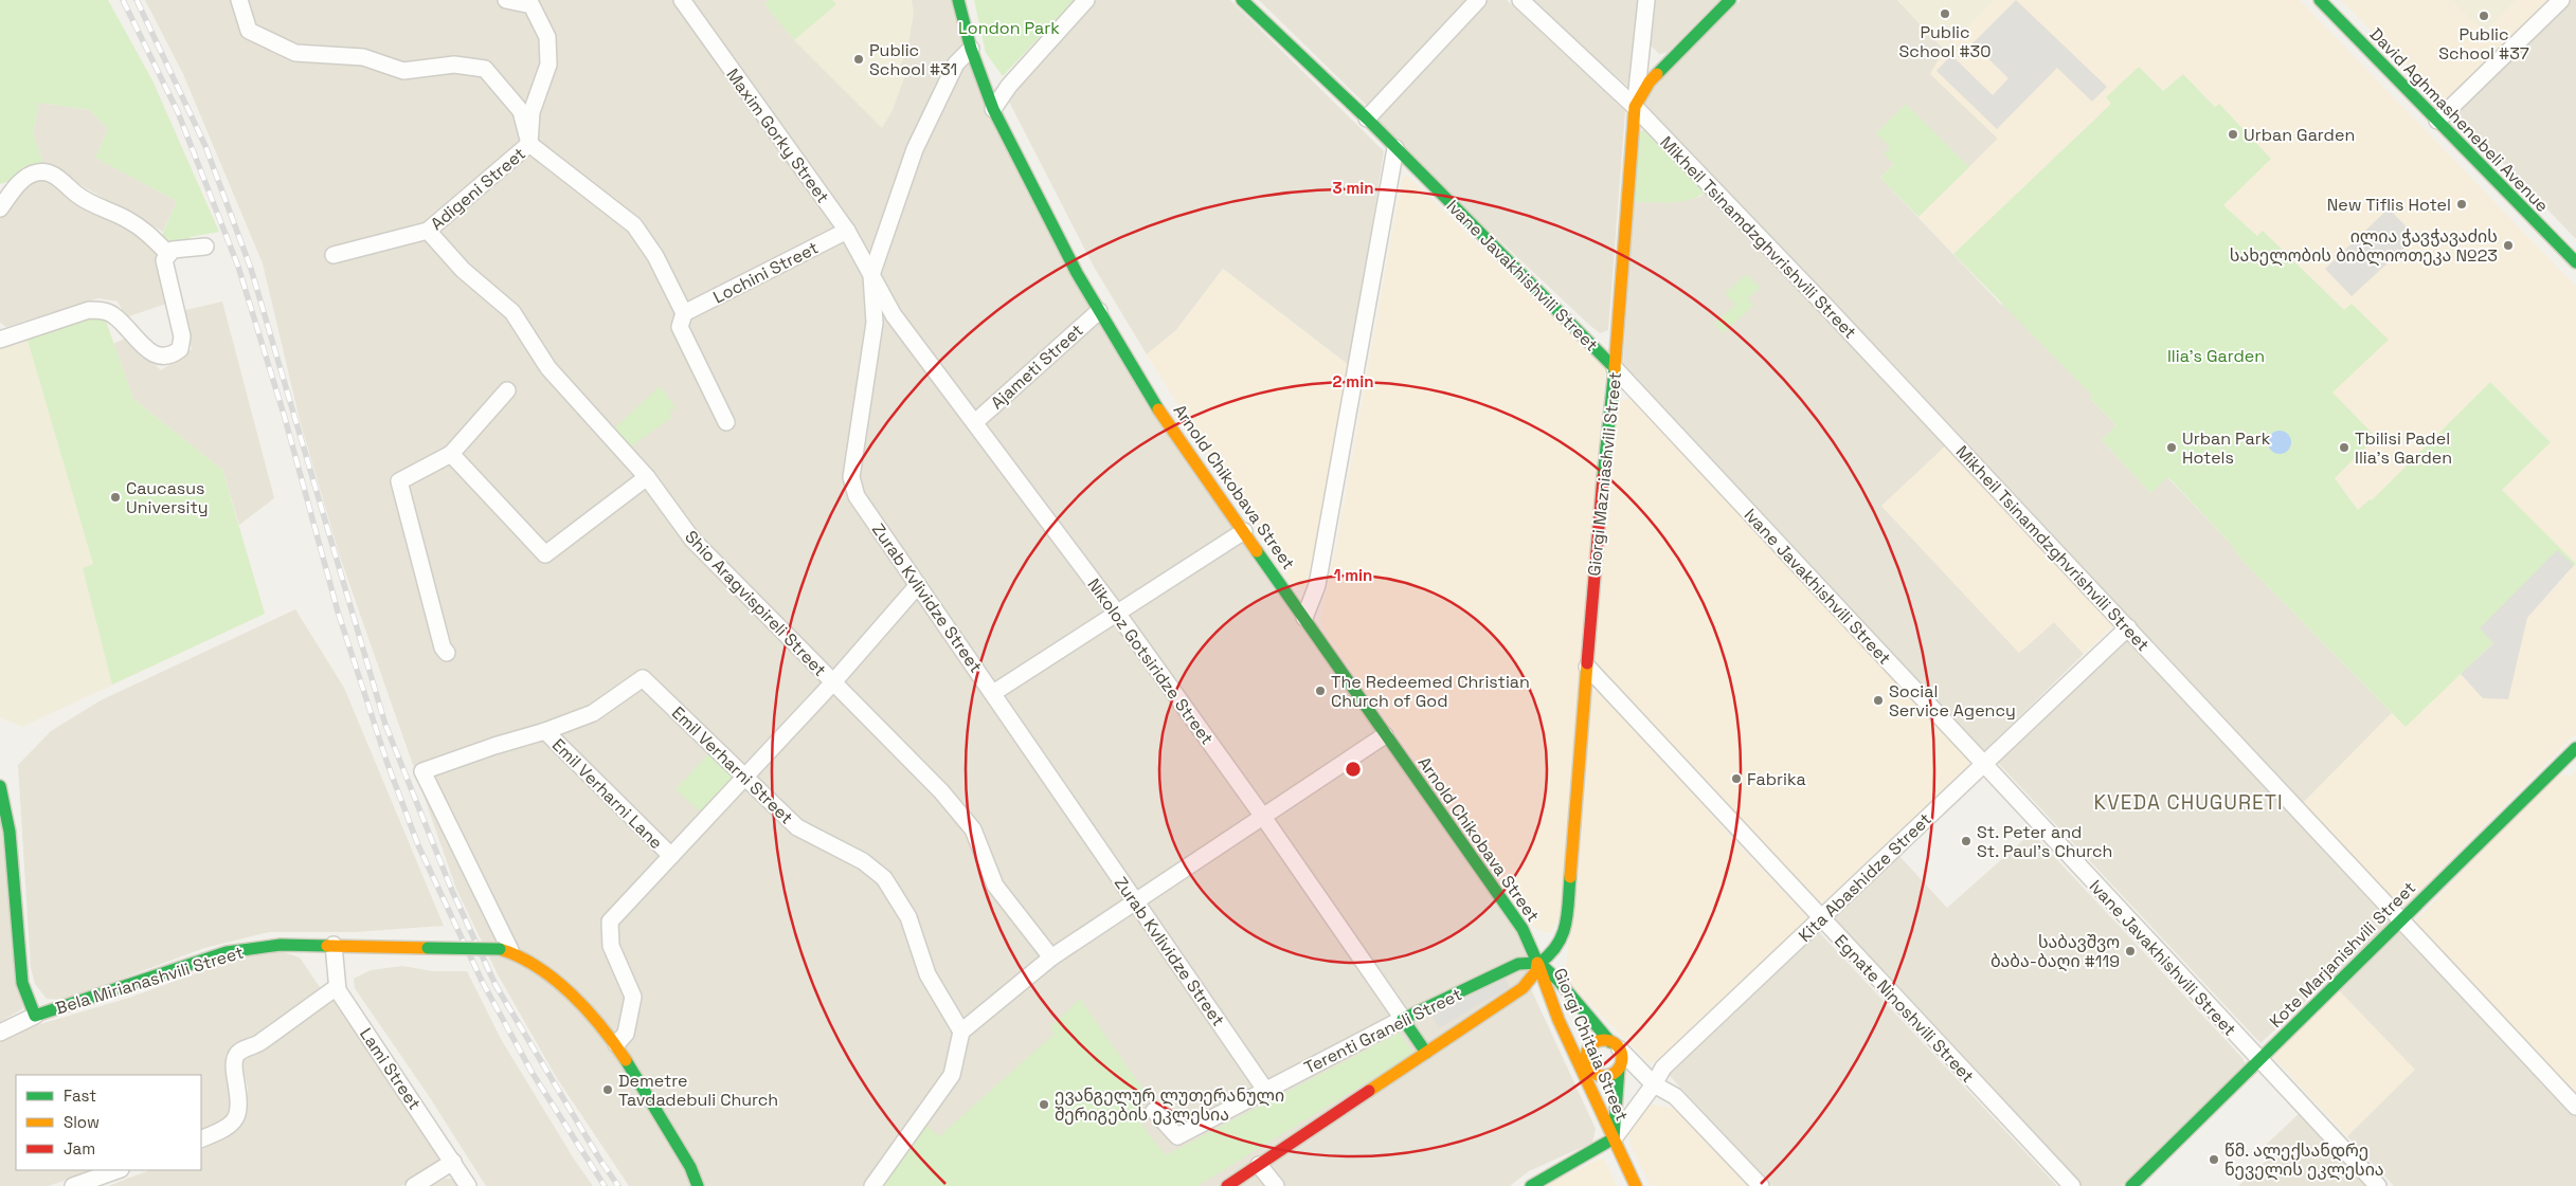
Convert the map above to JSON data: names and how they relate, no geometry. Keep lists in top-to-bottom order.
{
  "streets": {
    "main road": [
      "David Aghmashenebeli Avenue",
      "Ivane Javakhishvili Street",
      "Giorgi Mazniashvili Street",
      "Arnold Chikobava Street",
      "Nikoloz Gotsiridze Street",
      "Kote Marjanishvili Street",
      "Bela Mirianashvili Street",
      "Terenti Graneli Street",
      "Giorgi Chitaia Street"
    ],
    "street": [
      "Maxim Gorky Street",
      "Adigeni Street",
      "Mikheil Tsinamdzghvrishvili Street",
      "Lochini Street",
      "Ajameti Street",
      "Zurab Kvlividze Street",
      "Shio Aragvispireli Street",
      "Emil Verharni Street",
      "Emil Verharni Lane",
      "Kita Abashidze Street",
      "Egnate Ninoshvili Street",
      "Lami Street"
    ]
  },
  "crossings": [
    ["Maxim Gorky Street", "Lochini Street"],
    ["Maxim Gorky Street", "Zurab Kvlividze Street"],
    ["Maxim Gorky Street", "Nikoloz Gotsiridze Street"],
    ["Adigeni Street", "Shio Aragvispireli Street"],
    ["Mikheil Tsinamdzghvrishvili Street", "Giorgi Mazniashvili Street"],
    ["Mikheil Tsinamdzghvrishvili Street", "Kita Abashidze Street"],
    ["Mikheil Tsinamdzghvrishvili Street", "Kote Marjanishvili Street"],
    ["Ivane Javakhishvili Street", "Giorgi Mazniashvili Street"],
    ["Ivane Javakhishvili Street", "Kita Abashidze Street"],
    ["Ivane Javakhishvili Street", "Kote Marjanishvili Street"],
    ["Ajameti Street", "Arnold Chikobava Street"],
    ["Ajameti Street", "Nikoloz Gotsiridze Street"],
    ["Giorgi Mazniashvili Street", "Egnate Ninoshvili Street"],
    ["Giorgi Mazniashvili Street", "Giorgi Chitaia Street"],
    ["Arnold Chikobava Street", "Zurab Kvlividze Street"],
    ["Arnold Chikobava Street", "Terenti Graneli Street"],
    ["Arnold Chikobava Street", "Giorgi Chitaia Street"],
    ["Zurab Kvlividze Street", "Nikoloz Gotsiridze Street"],
    ["Zurab Kvlividze Street", "Terenti Graneli Street"],
    ["Nikoloz Gotsiridze Street", "Terenti Graneli Street"],
    ["Emil Verharni Street", "Emil Verharni Lane"],
    ["Emil Verharni Lane", "Bela Mirianashvili Street"],
    ["Kita Abashidze Street", "Egnate Ninoshvili Street"],
    ["Kita Abashidze Street", "Giorgi Chitaia Street"],
    ["Bela Mirianashvili Street", "Lami Street"],
    ["Terenti Graneli Street", "Giorgi Chitaia Street"]
  ],
  "districts": ["KVEDA CHUGURETI"],
  "parks": ["London Park", "Ilia's Garden"],
  "places": [
    "Public School #30",
    "Public School #37",
    "Public School #31",
    "Urban Garden",
    "New Tiflis Hotel",
    "ილია ჭავჭავაძის სახელობის ბიბლიოთეკა №23",
    "Urban Park Hotels",
    "Tbilisi Padel Ilia’s Garden",
    "Caucasus University",
    "The Redeemed Christian Church of God",
    "Social Service Agency",
    "Fabrika",
    "St. Peter and St. Paul's Church",
    "საბავშვო ბაბა-ბაღი #119",
    "Demetre Tavdadebuli Church",
    "ევანგელურ ლუთერანული შერიგების ეკლესია",
    "წმ. ალექსანდრე ნეველის ეკლესია"
  ],
  "legend": ["Fast", "Slow", "Jam"],
  "rings": ["3 min", "2 min", "1 min"]
}
